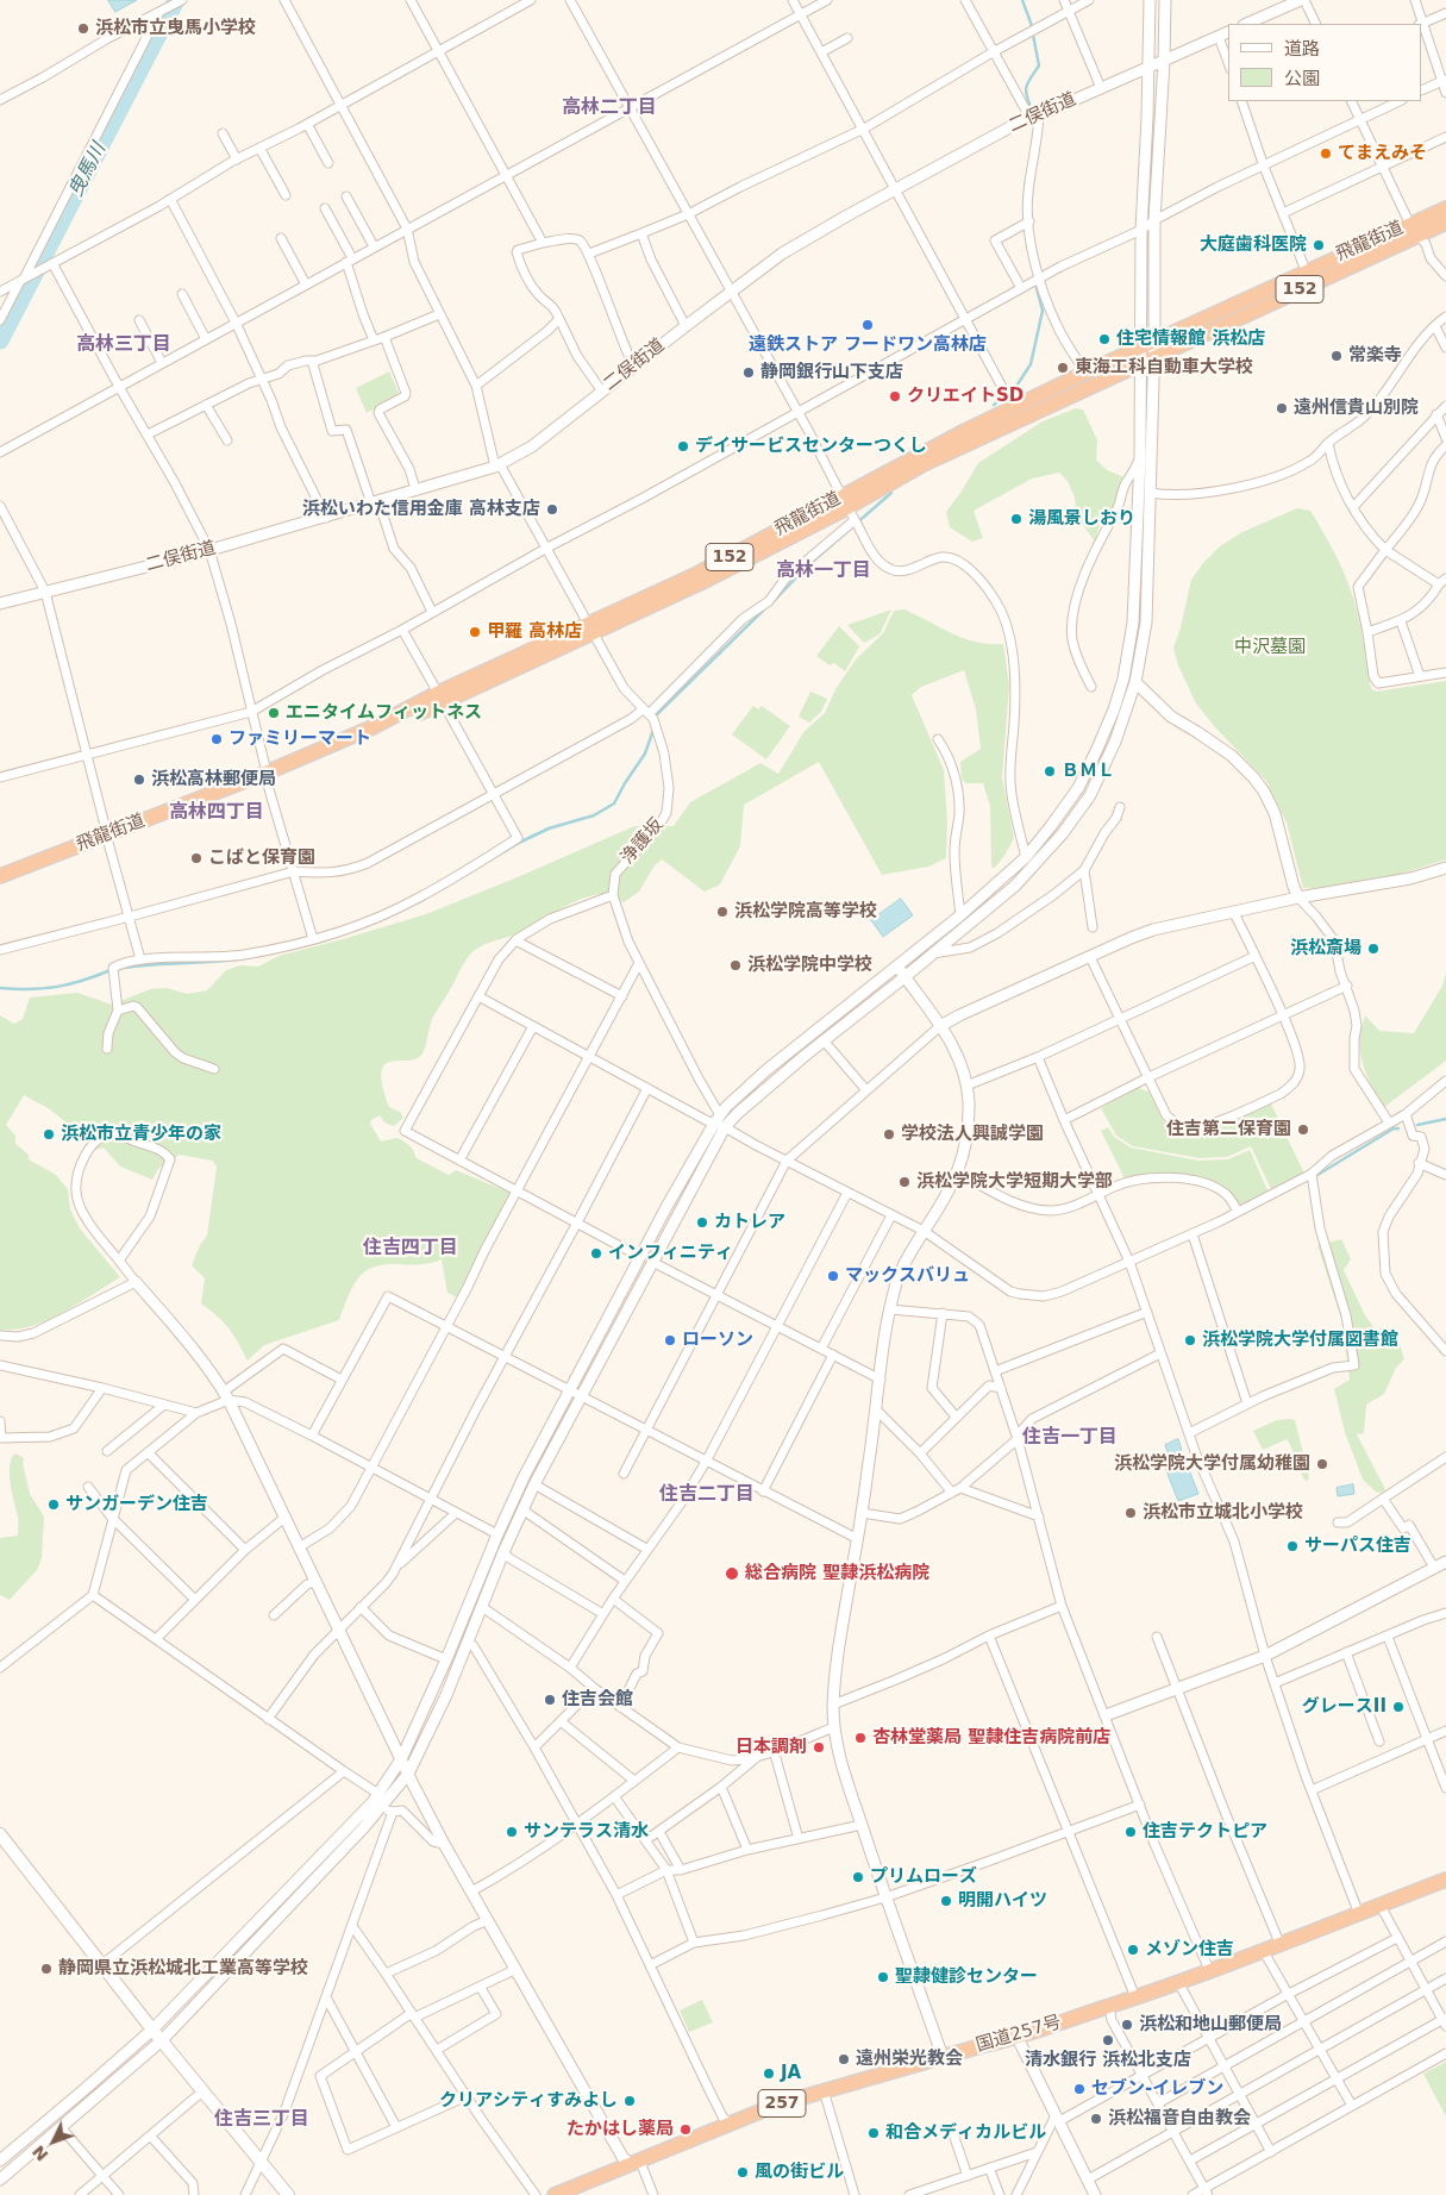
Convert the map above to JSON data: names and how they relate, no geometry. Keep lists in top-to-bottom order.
{
  "streets": {
    "highway": [
      "飛龍街道",
      "152",
      "国道257号",
      "257"
    ],
    "street": ["二俣街道", "浄護坂"]
  },
  "districts": [
    "高林二丁目",
    "高林三丁目",
    "高林一丁目",
    "高林四丁目",
    "住吉四丁目",
    "住吉一丁目",
    "住吉二丁目",
    "住吉三丁目"
  ],
  "water": ["曳馬川"],
  "parks": ["中沢墓園"],
  "places": [
    "浜松市立曳馬小学校",
    "てまえみそ",
    "大庭歯科医院",
    "遠鉄ストア フードワン高林店",
    "住宅情報館 浜松店",
    "常楽寺",
    "東海工科自動車大学校",
    "静岡銀行山下支店",
    "クリエイトSD",
    "遠州信貴山別院",
    "デイサービスセンターつくし",
    "浜松いわた信用金庫 高林支店",
    "湯風景しおり",
    "甲羅 高林店",
    "エニタイムフィットネス",
    "ファミリーマート",
    "ＢＭＬ",
    "浜松高林郵便局",
    "こばと保育園",
    "浜松学院高等学校",
    "浜松斎場",
    "浜松学院中学校",
    "住吉第二保育園",
    "浜松市立青少年の家",
    "学校法人興誠学園",
    "浜松学院大学短期大学部",
    "カトレア",
    "インフィニティ",
    "マックスバリュ",
    "ローソン",
    "浜松学院大学付属図書館",
    "浜松学院大学付属幼稚園",
    "サンガーデン住吉",
    "浜松市立城北小学校",
    "サーパス住吉",
    "総合病院 聖隷浜松病院",
    "住吉会館",
    "グレースII",
    "杏林堂薬局 聖隷住吉病院前店",
    "日本調剤",
    "サンテラス清水",
    "住吉テクトピア",
    "プリムローズ",
    "明開ハイツ",
    "メゾン住吉",
    "静岡県立浜松城北工業高等学校",
    "聖隷健診センター",
    "浜松和地山郵便局",
    "清水銀行 浜松北支店",
    "遠州栄光教会",
    "JA",
    "セブン-イレブン",
    "クリアシティすみよし",
    "浜松福音自由教会",
    "たかはし薬局",
    "和合メディカルビル",
    "風の街ビル"
  ],
  "legend": ["道路", "公園"],
  "north": "bottom left"
}
